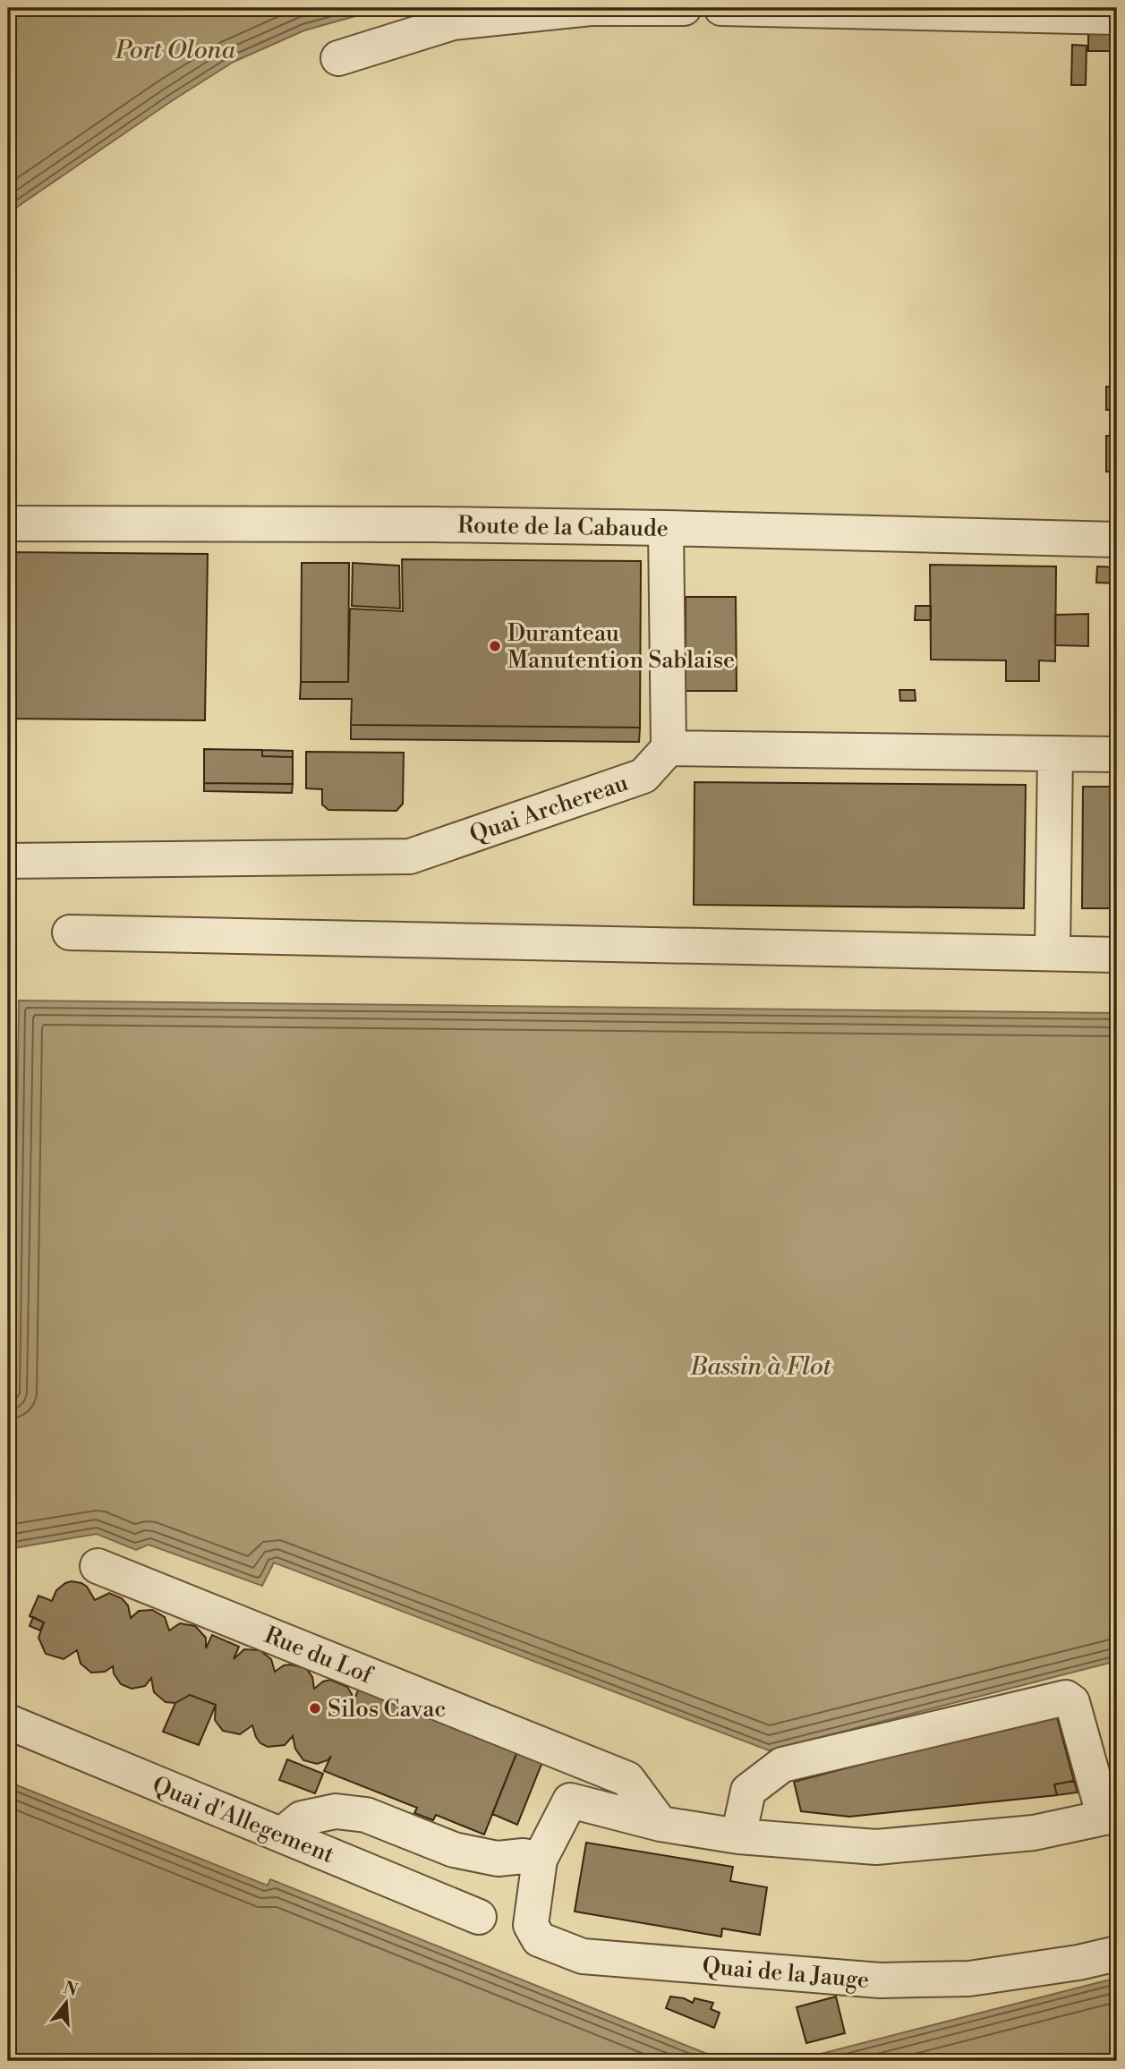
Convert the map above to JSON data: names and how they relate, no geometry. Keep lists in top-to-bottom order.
{
  "streets": {
    "street": [
      "Route de la Cabaude",
      "Quai Archereau",
      "Rue du Lof",
      "Quai d'Allegement",
      "Quai de la Jauge"
    ]
  },
  "crossings": [
    ["Rue du Lof", "Quai de la Jauge"]
  ],
  "water": ["Port Olona", "Bassin à Flot"],
  "places": ["Duranteau Manutention Sablaise", "Silos Cavac"],
  "north": "top"
}
